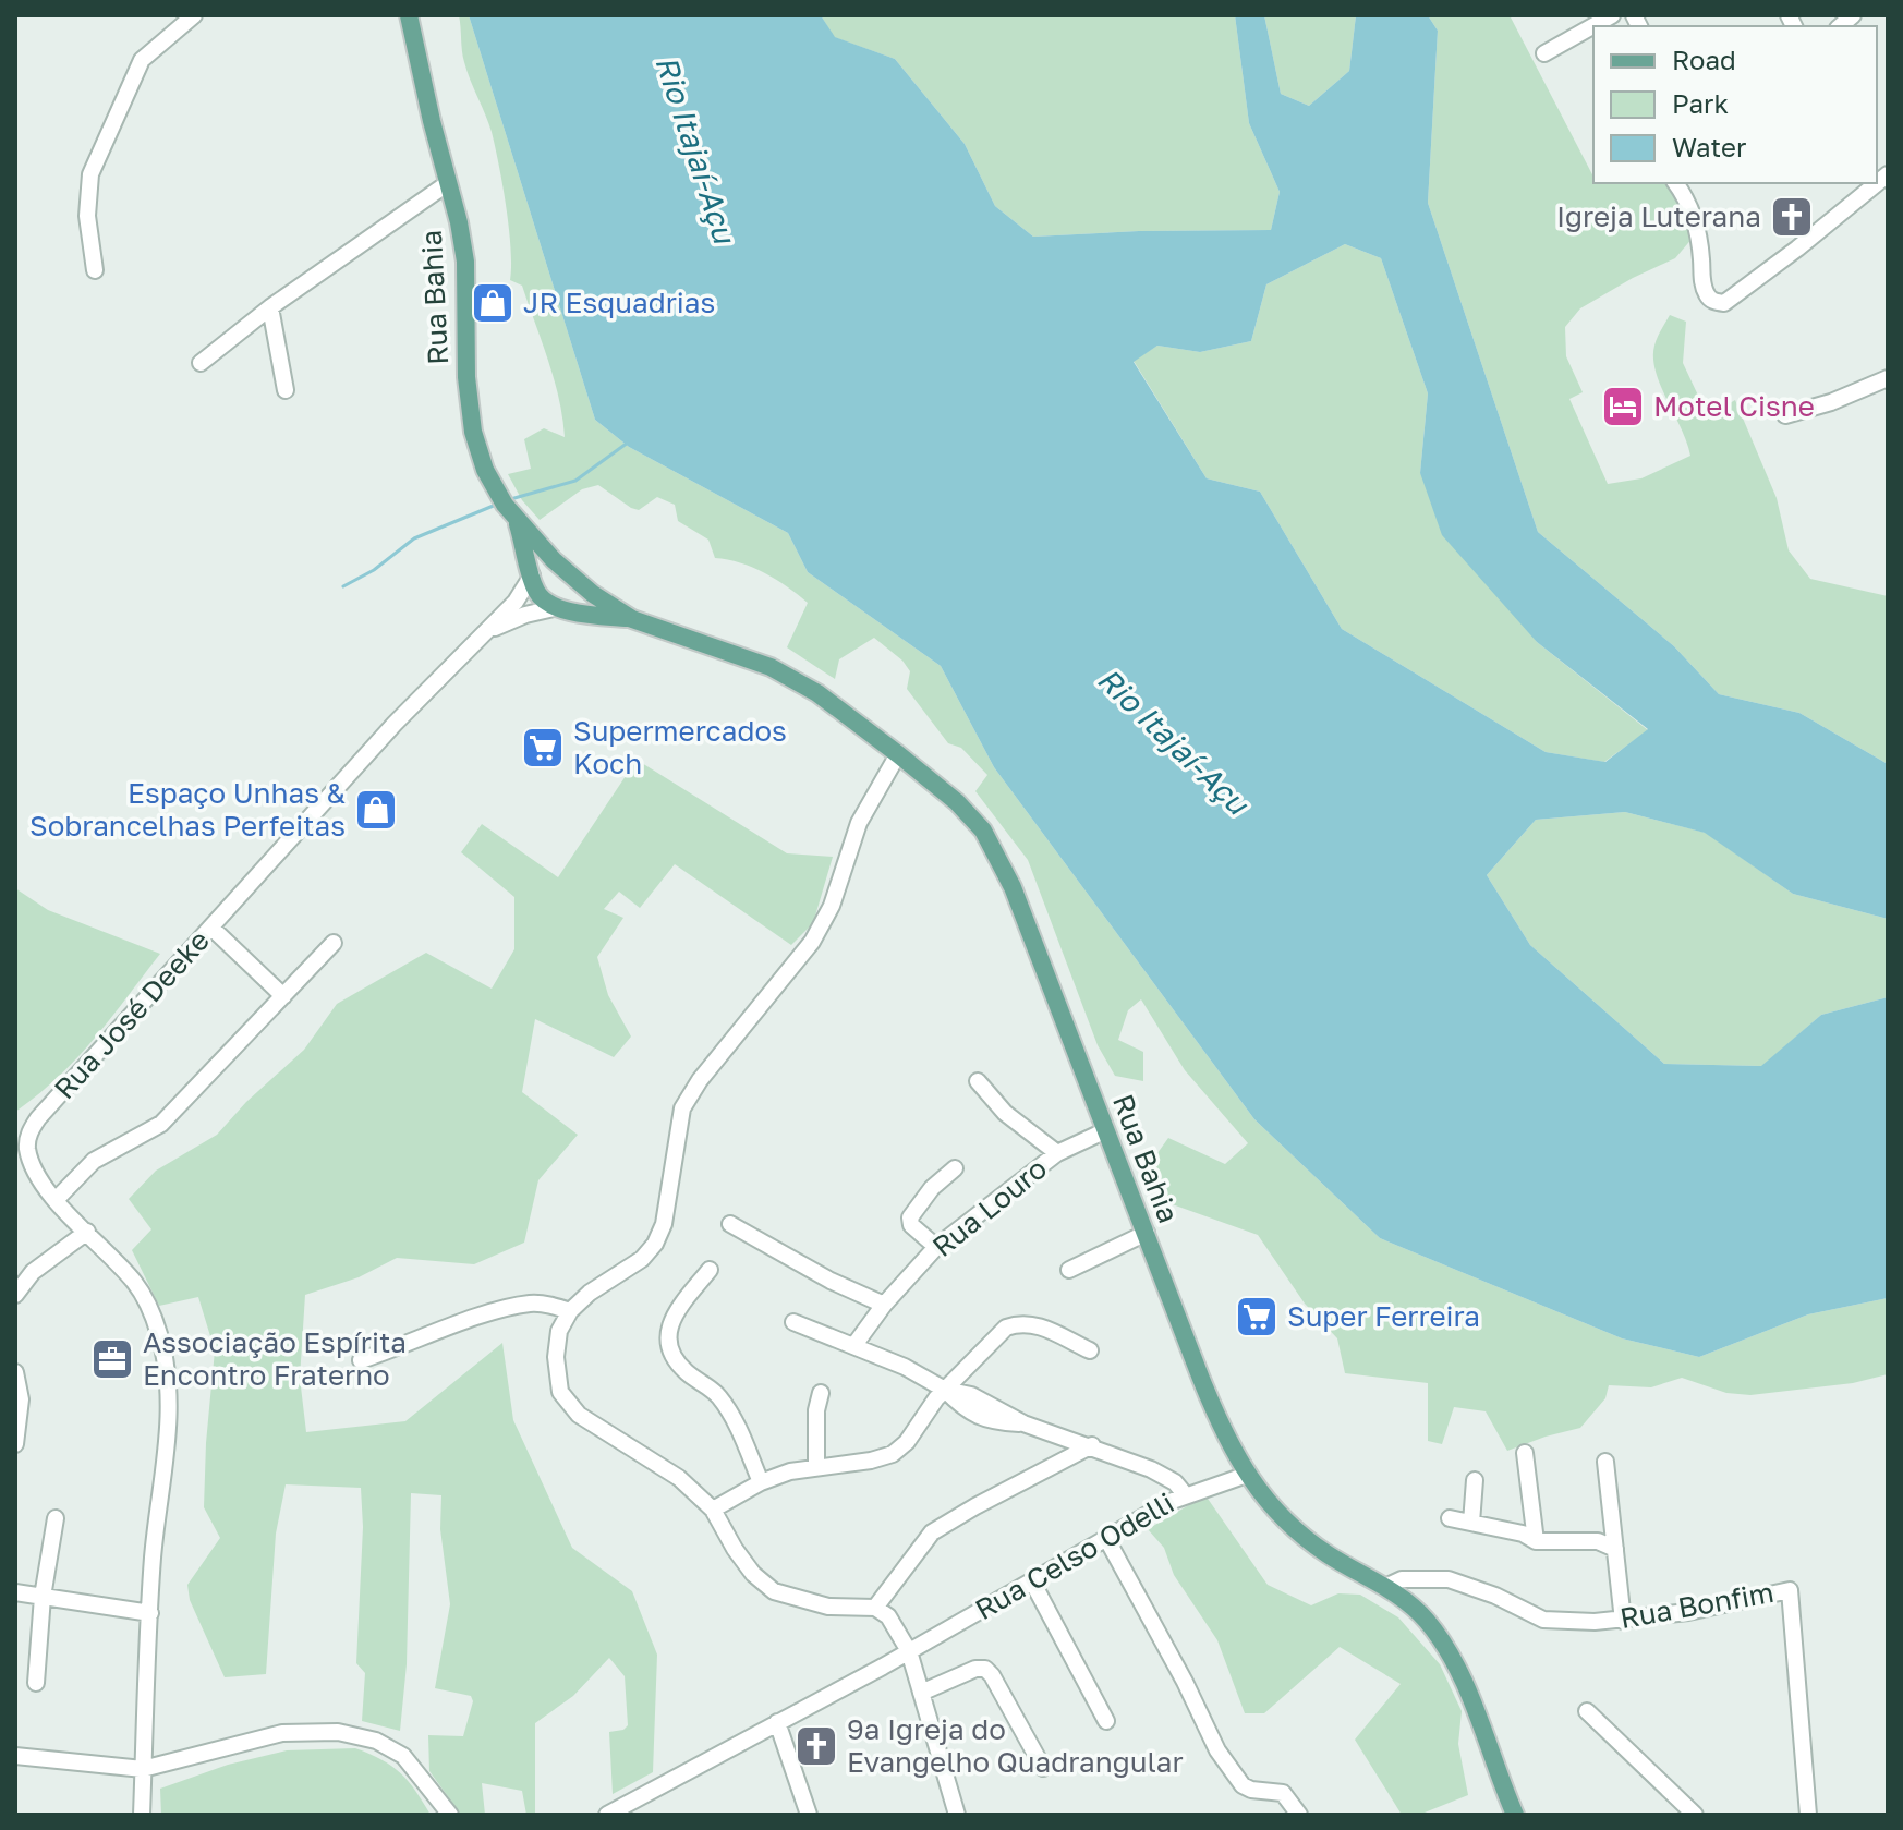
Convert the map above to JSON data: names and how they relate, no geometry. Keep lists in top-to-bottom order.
{
  "streets": {
    "main road": ["Rua Bahia"],
    "street": [
      "Rua José Deeke",
      "Rua Louro",
      "Rua Celso Odelli",
      "Rua Bonfim"
    ]
  },
  "crossings": [
    ["Rua Bahia", "Rua José Deeke"],
    ["Rua Bahia", "Rua Louro"],
    ["Rua Bahia", "Rua Celso Odelli"],
    ["Rua Bahia", "Rua Bonfim"]
  ],
  "water": ["Rio Itajaí-Açu"],
  "places": {
    "church": ["Igreja Luterana", "9ª Igreja do Evangelho Quadrangular"],
    "shop": ["JR Esquadrias", "Espaço Unhas & Sobrancelhas Perfeitas"],
    "hotel": ["Motel Cisne"],
    "supermarket": ["Supermercados Koch", "Super Ferreira"],
    "office": ["Associação Espírita Encontro Fraterno"]
  },
  "legend": ["Road", "Park", "Water"]
}
